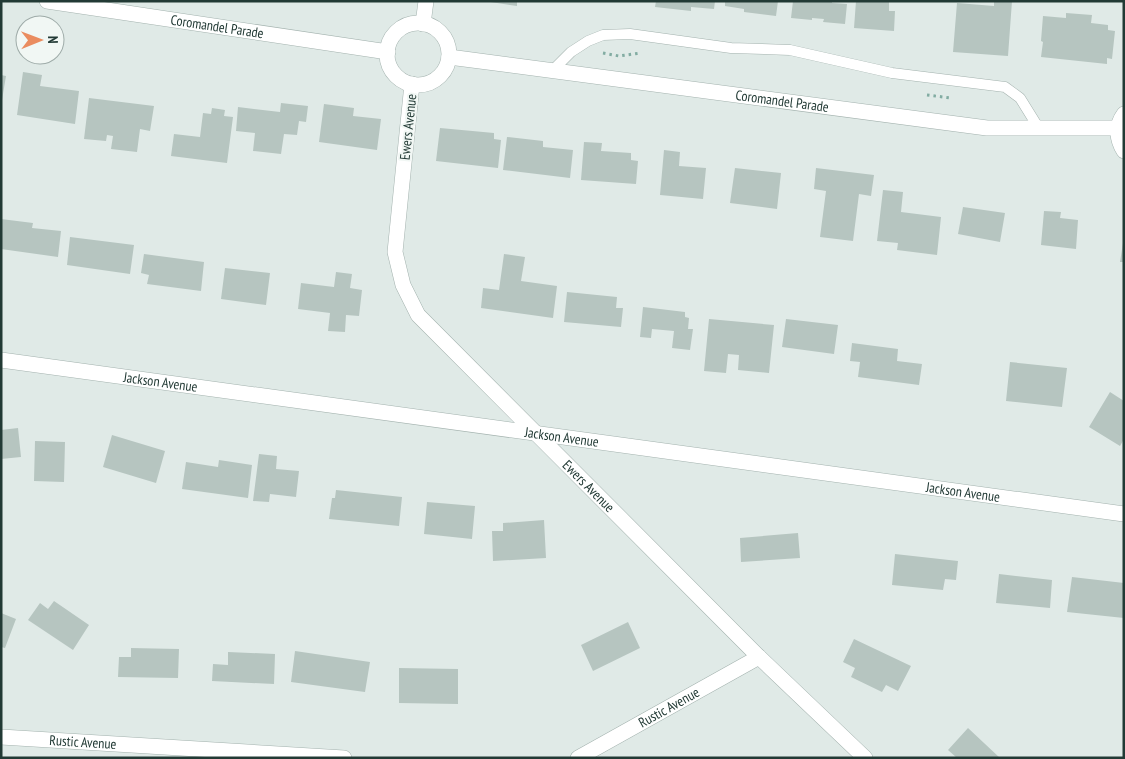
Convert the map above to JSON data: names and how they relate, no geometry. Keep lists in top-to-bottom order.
{
  "streets": {
    "street": [
      "Coromandel Parade",
      "Ewers Avenue",
      "Jackson Avenue",
      "Rustic Avenue"
    ]
  },
  "crossings": [
    ["Coromandel Parade", "Ewers Avenue"],
    ["Ewers Avenue", "Jackson Avenue"],
    ["Ewers Avenue", "Rustic Avenue"]
  ],
  "north": "right"
}
